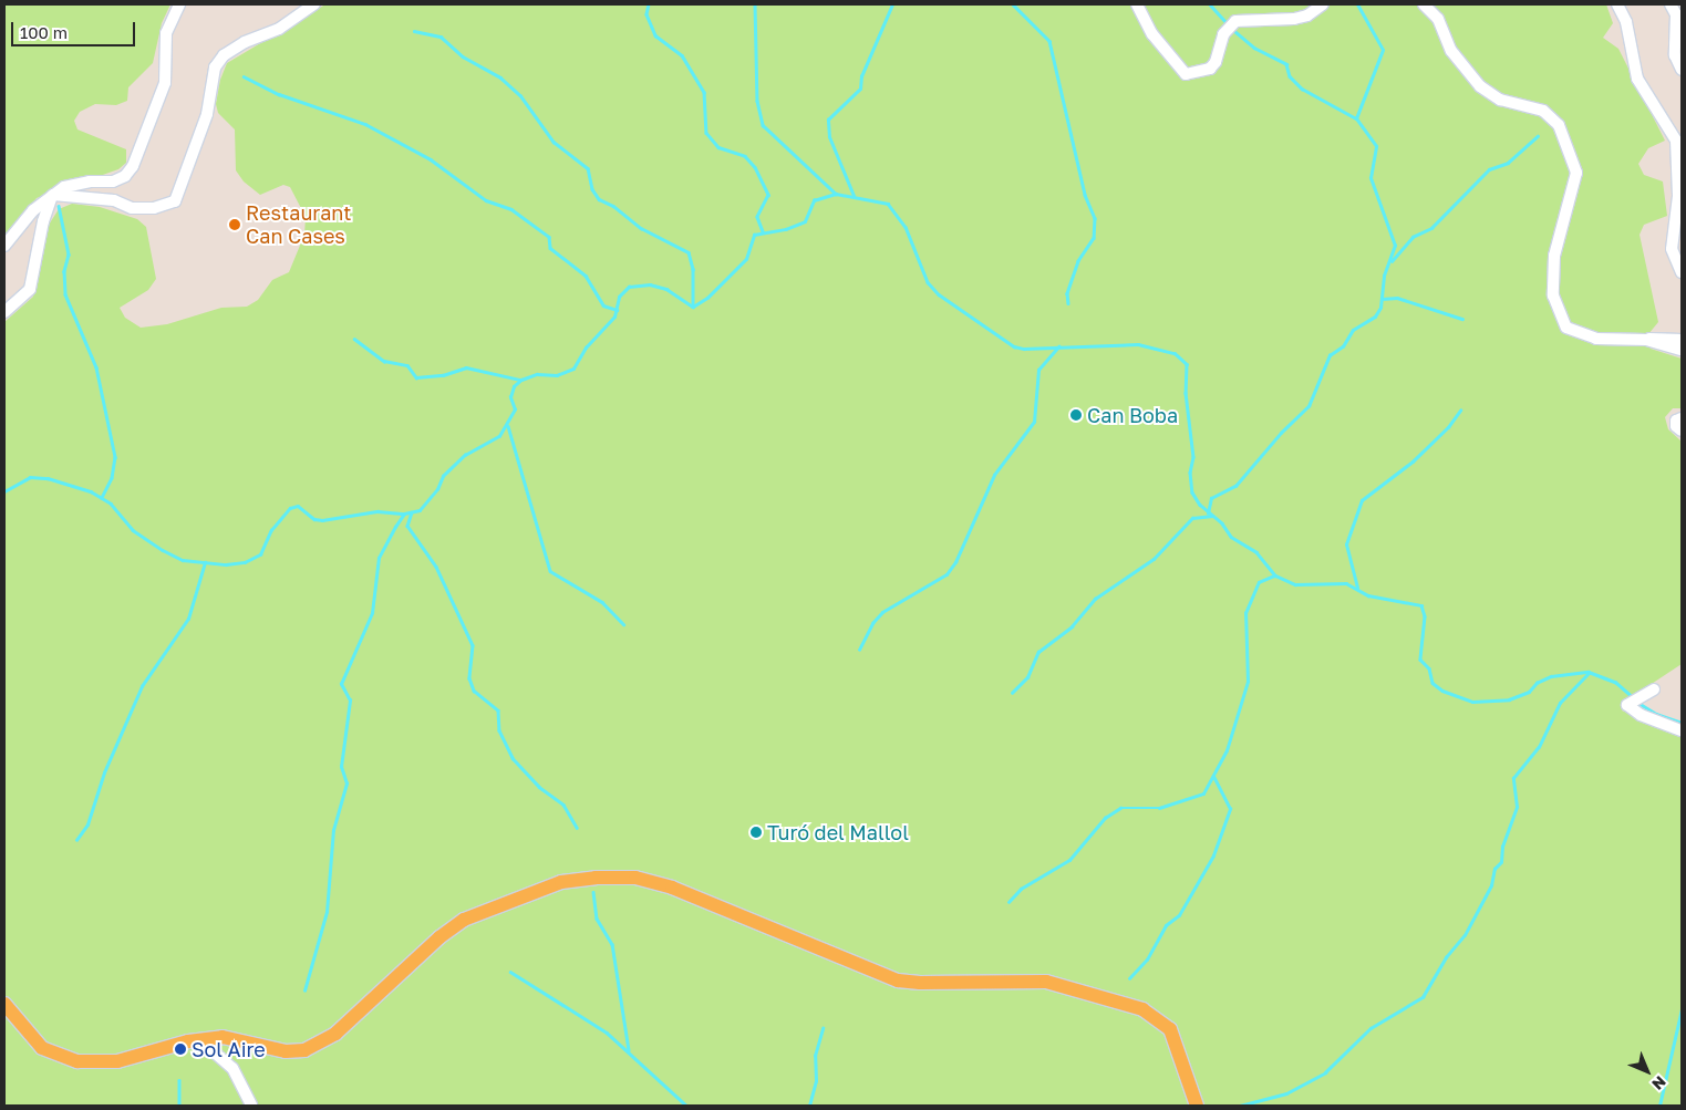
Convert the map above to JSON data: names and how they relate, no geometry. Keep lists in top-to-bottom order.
{
  "places": [
    "Restaurant Can Cases",
    "Can Boba",
    "Turó del Mallol",
    "Sol Aire"
  ],
  "scale_bar": "100 m",
  "north": "bottom right"
}
